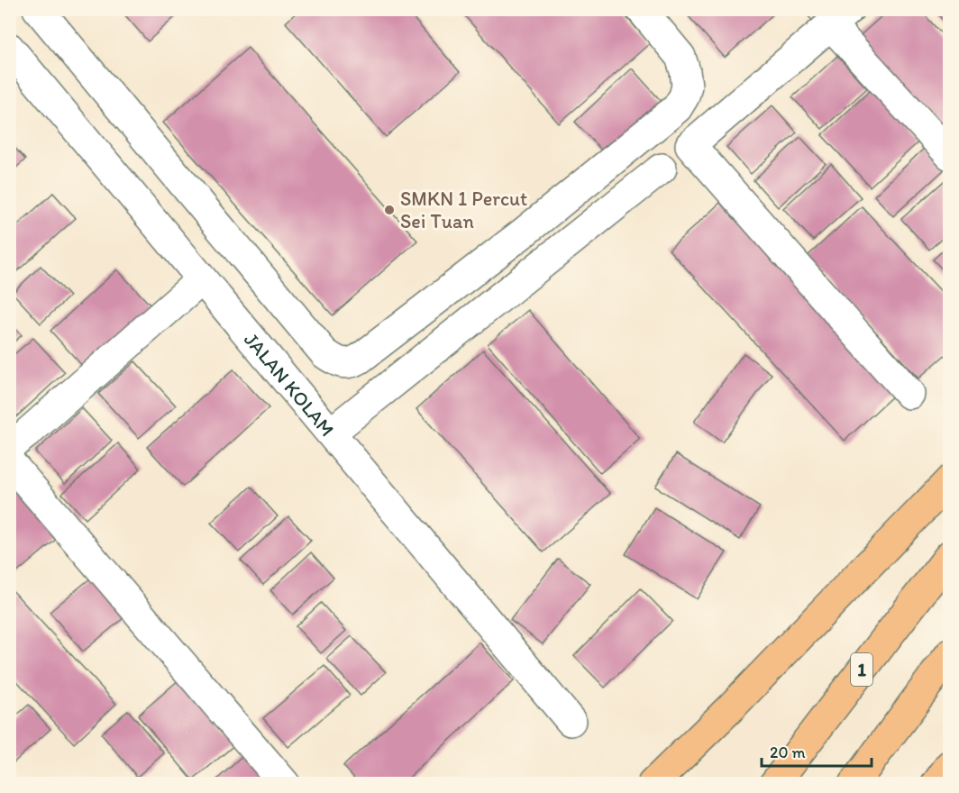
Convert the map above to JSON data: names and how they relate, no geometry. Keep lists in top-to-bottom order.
{
  "streets": {
    "highway": ["1"],
    "street": ["JALAN KOLAM"]
  },
  "places": ["SMKN 1 Percut Sei Tuan"],
  "scale_bar": "20 m"
}
